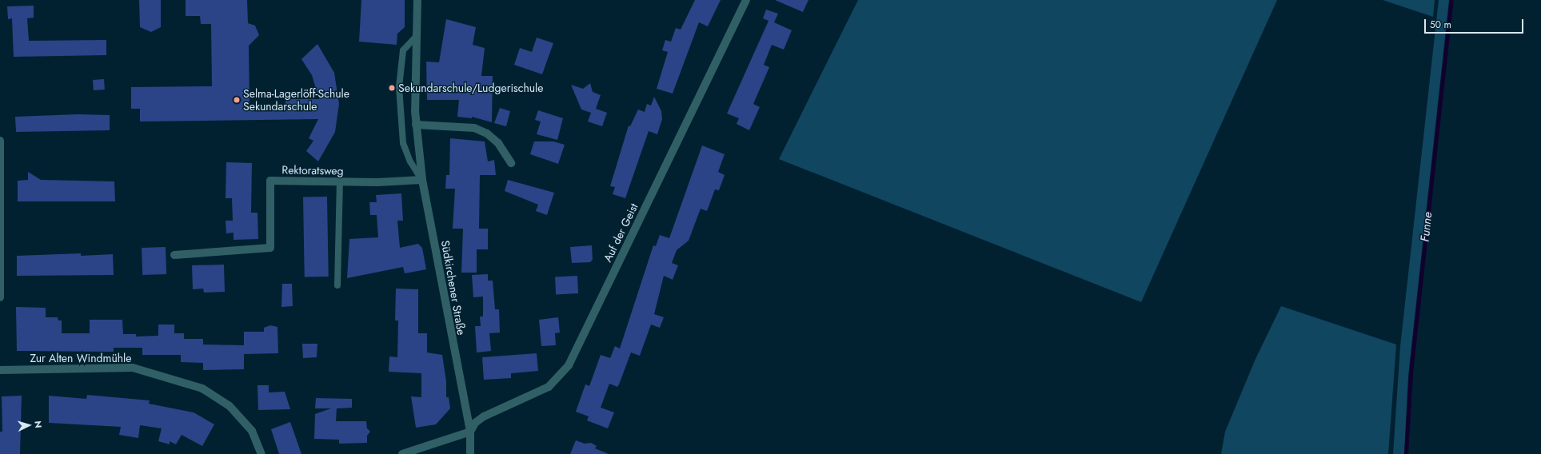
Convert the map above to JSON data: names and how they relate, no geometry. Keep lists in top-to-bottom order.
{
  "streets": {
    "street": [
      "Rektoratsweg",
      "Auf der Geist",
      "Südkirchener Straße",
      "Zur Alten Windmühle"
    ]
  },
  "crossings": [
    ["Rektoratsweg", "Südkirchener Straße"],
    ["Auf der Geist", "Südkirchener Straße"]
  ],
  "water": ["Funne"],
  "places": ["Sekundarschule/Ludgerischule", "Selma-Lagerlöff-Schule Sekundarschule"],
  "scale_bar": "50 m",
  "north": "right"
}
